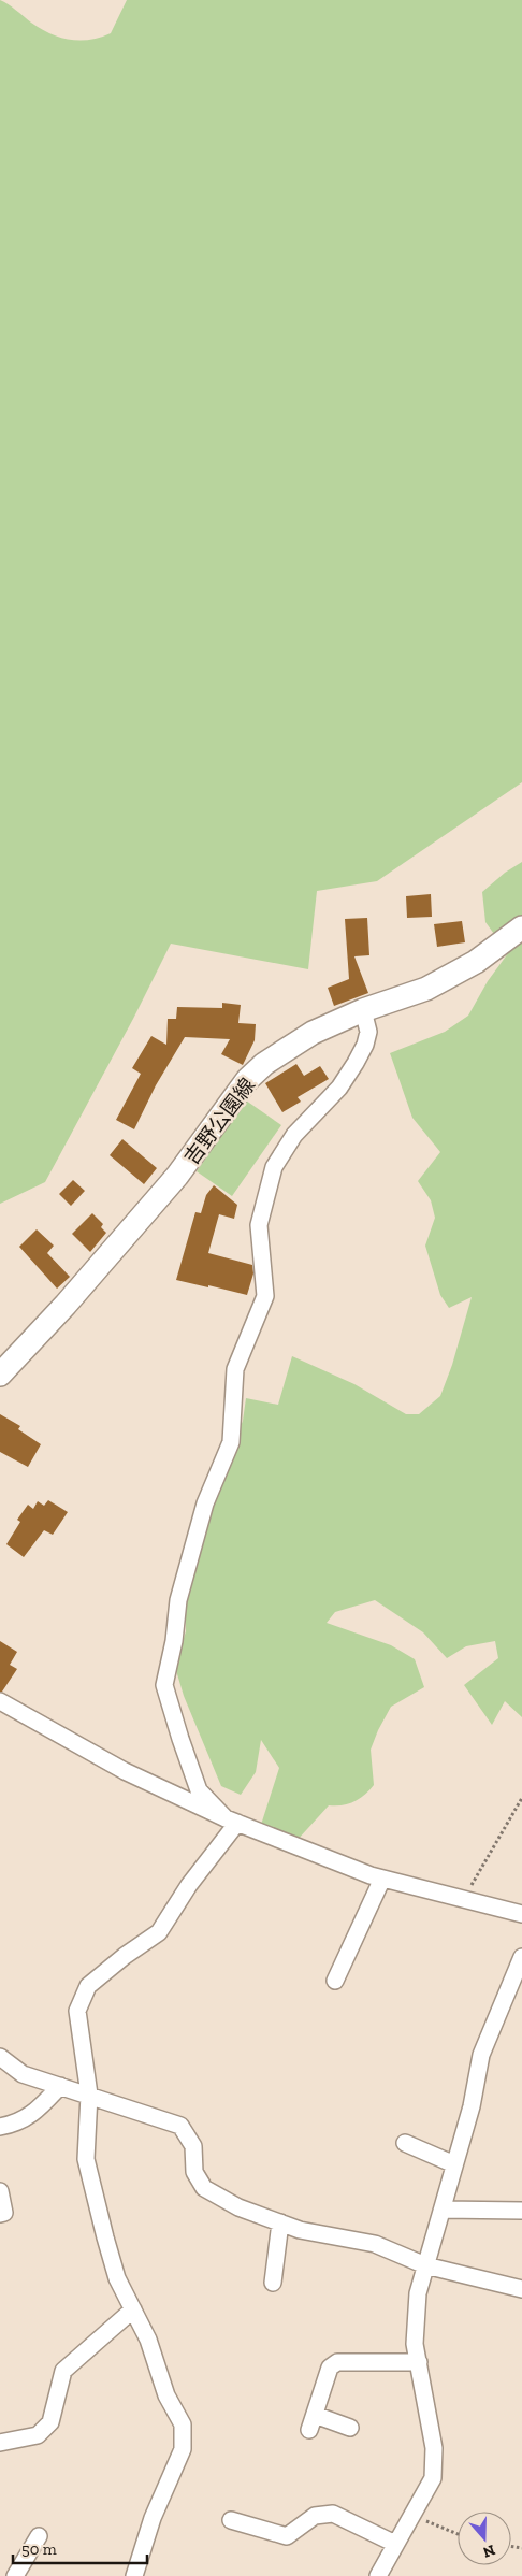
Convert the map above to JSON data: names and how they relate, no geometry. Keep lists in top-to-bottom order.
{
  "streets": {
    "main road": ["吉野公園線"]
  },
  "scale_bar": "50 m",
  "north": "bottom"
}
